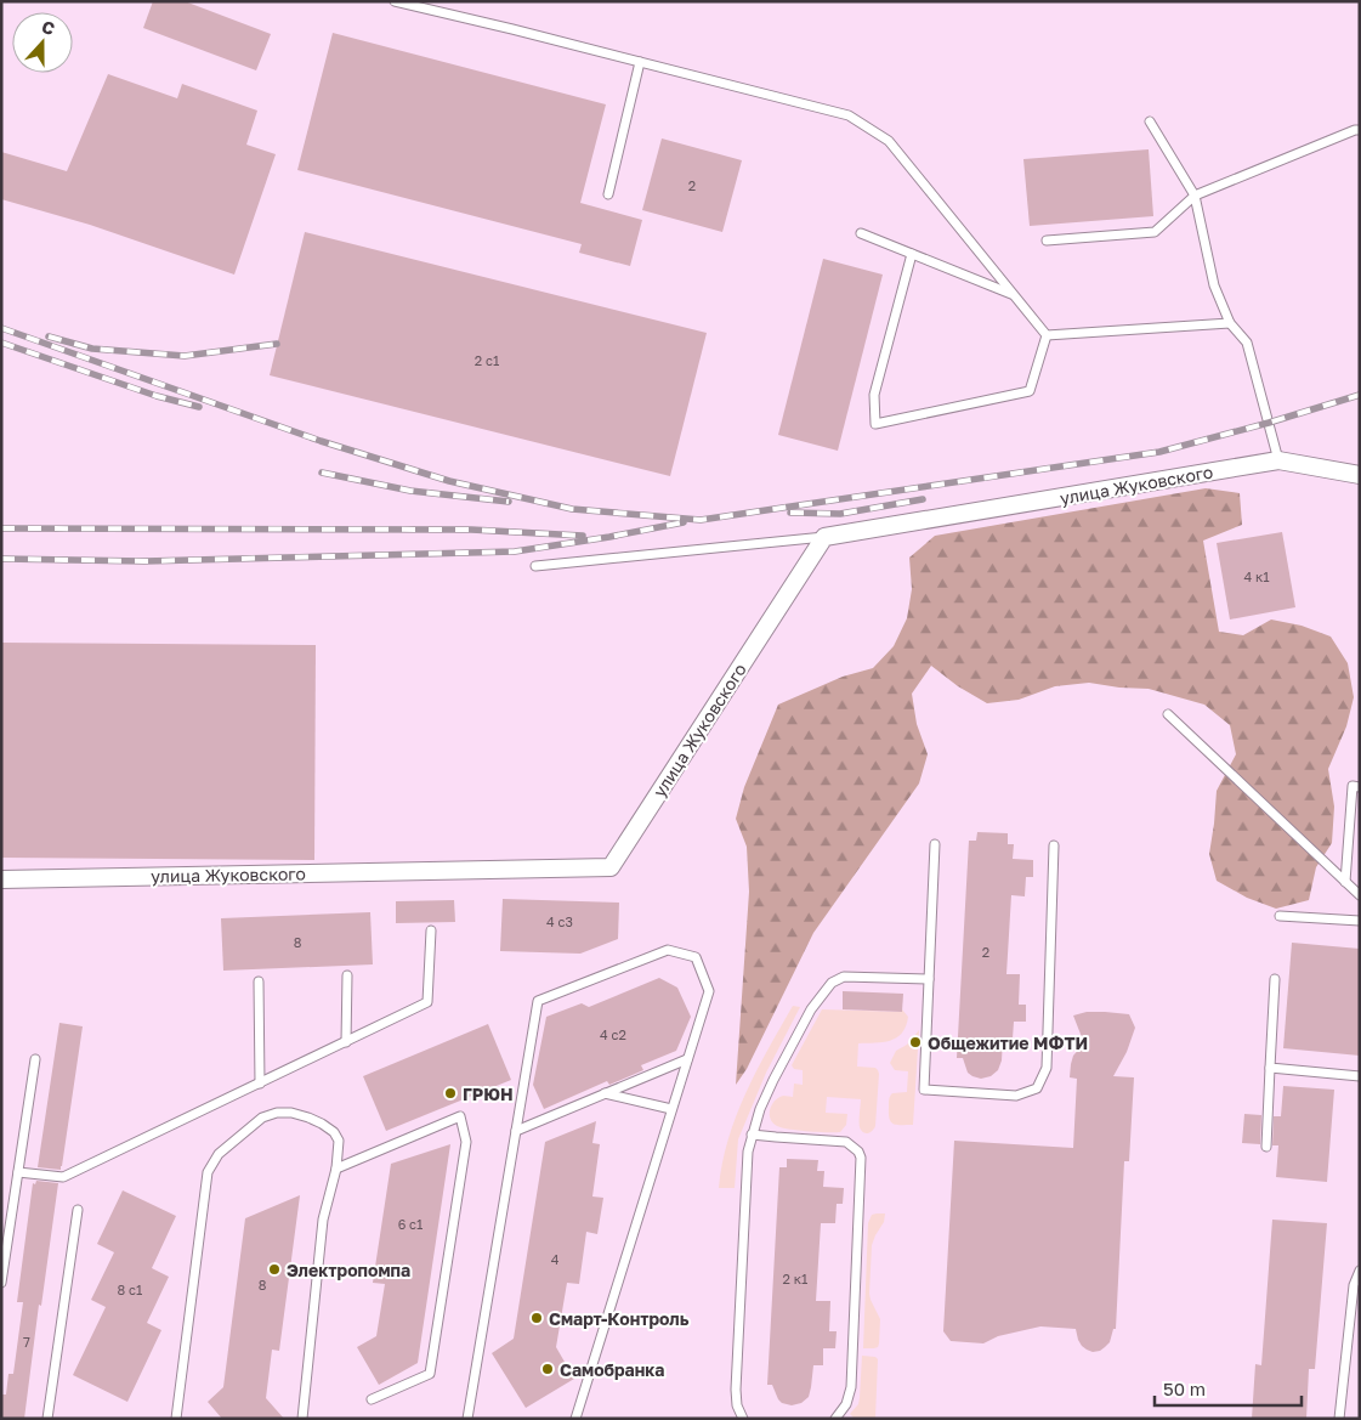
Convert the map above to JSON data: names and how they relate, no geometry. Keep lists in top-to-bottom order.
{
  "streets": {
    "street": ["улица Жуковского"]
  },
  "places": [
    "Общежитие МФТИ",
    "ГРЮН",
    "Электропомпа",
    "Смарт-Контроль",
    "Самобранка"
  ],
  "house_numbers": [
    "2",
    "2 с1",
    "4 к1",
    "4 с3",
    "8",
    "2",
    "4 с2",
    "6 с1",
    "4",
    "2 к1",
    "8",
    "8 с1",
    "7"
  ],
  "scale_bar": "50 m",
  "north": "top"
}
